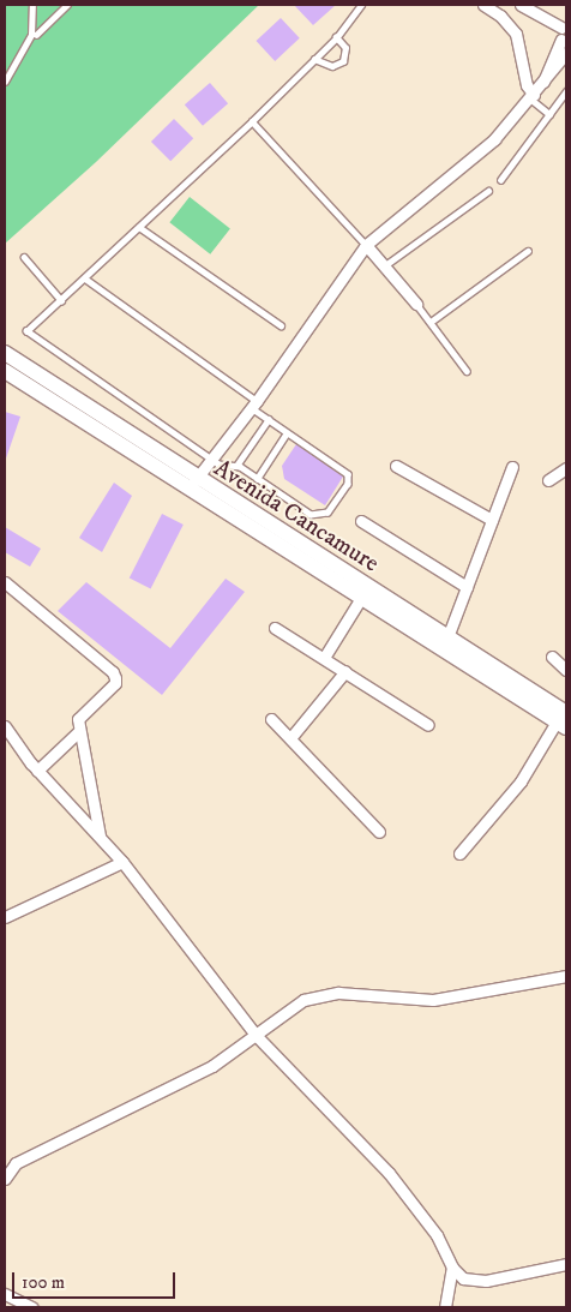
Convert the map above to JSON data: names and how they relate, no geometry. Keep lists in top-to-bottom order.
{
  "streets": {
    "main road": ["Avenida Cancamure"]
  },
  "scale_bar": "100 m"
}
